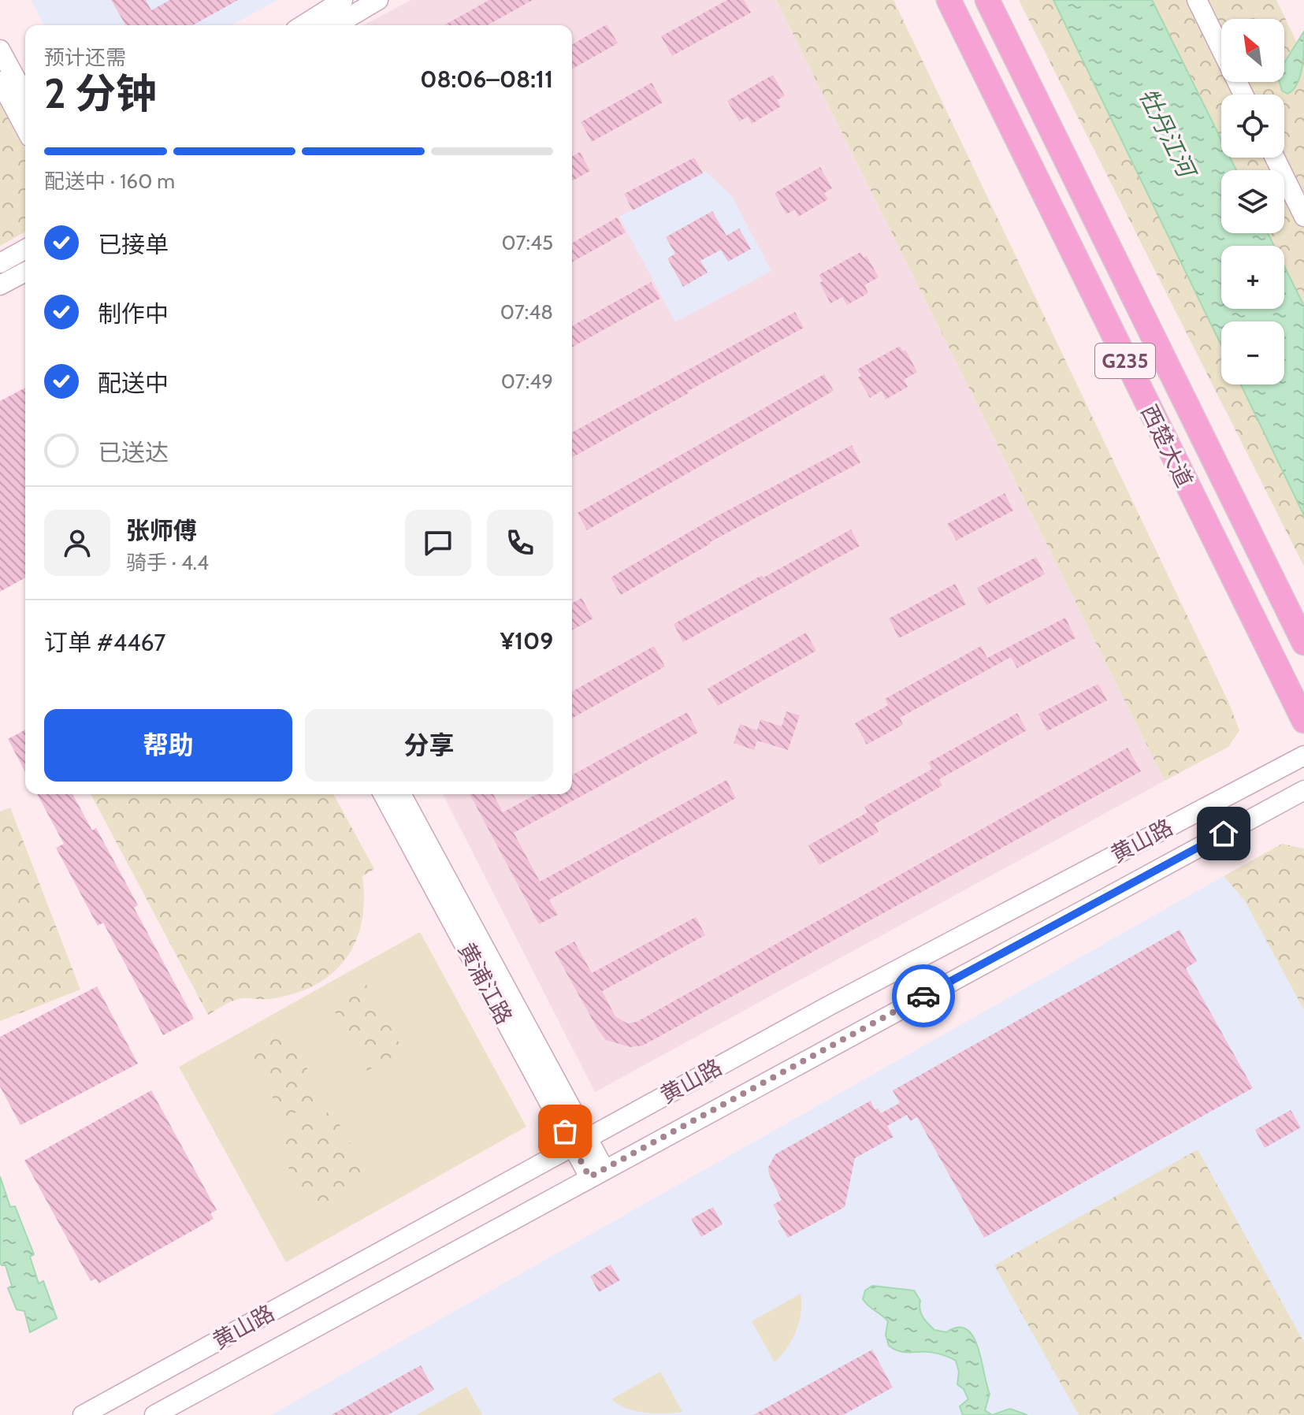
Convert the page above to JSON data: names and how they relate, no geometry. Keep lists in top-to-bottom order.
{
  "streets": {
    "highway": ["G235", "西楚大道"],
    "main road": ["黄山路", "黄浦江路"]
  },
  "crossings": [
    ["黄山路", "黄浦江路"]
  ],
  "water": ["牡丹江河"],
  "north": "top left",
  "page": {
    "map_buttons": ["+", "−"],
    "heading": ["2 分钟", "预计还需", "08:06–08:11"],
    "panel": [
      "张师傅",
      "骑手 · 4.4",
      "订单 #4467",
      "¥109"
    ],
    "bar": "配送中 · 160 m",
    "list": [
      ["已接单", "07:45"],
      ["制作中", "07:48"],
      ["配送中", "07:49"],
      "已送达"
    ],
    "buttons": ["帮助", "分享"]
  }
}
